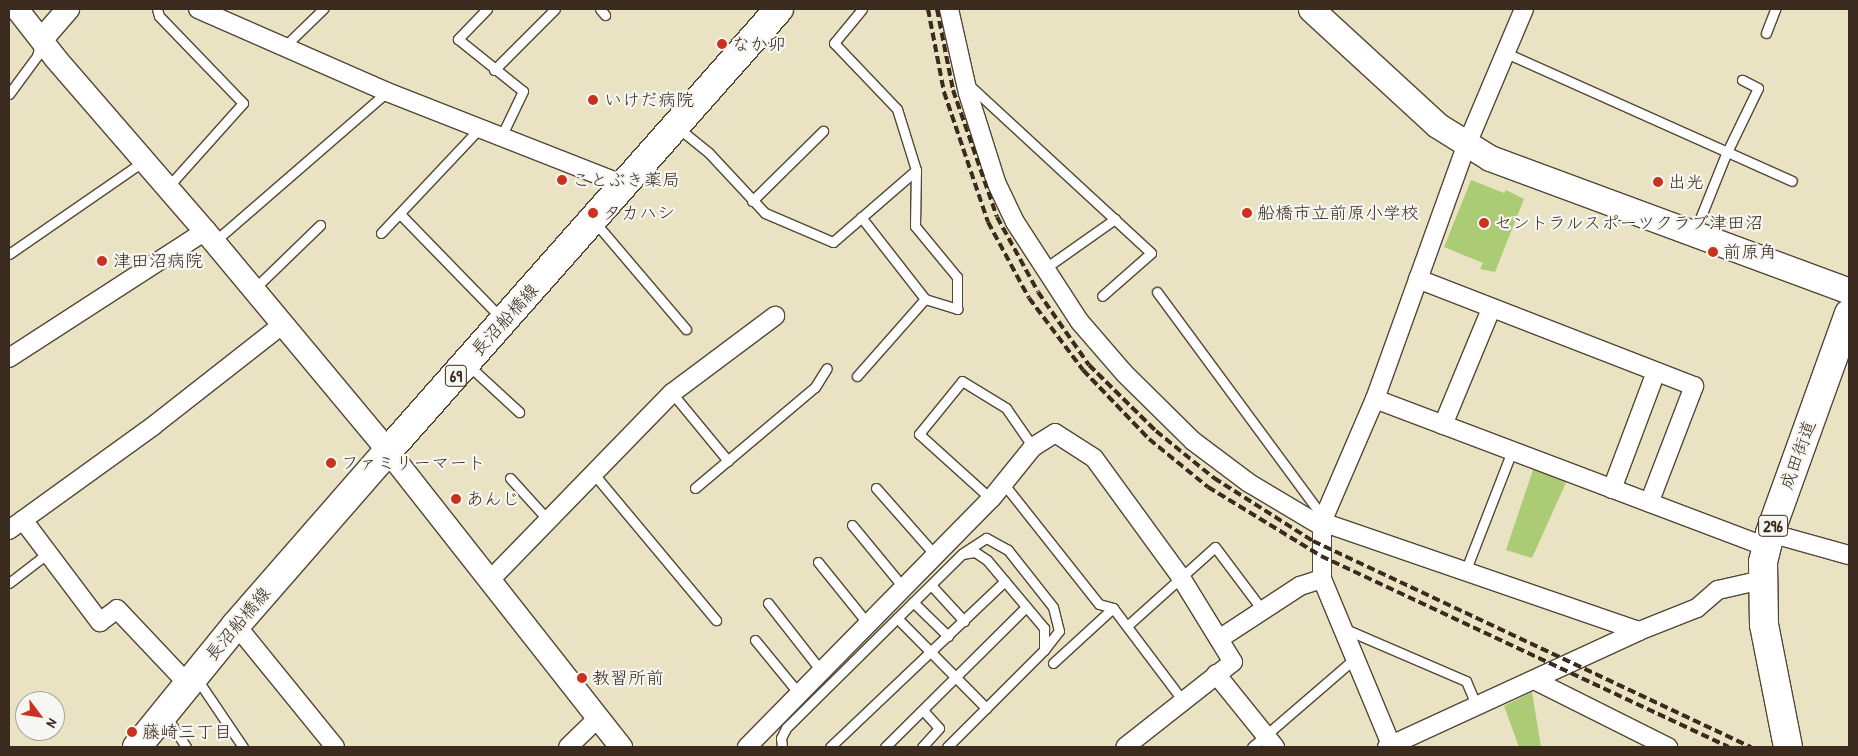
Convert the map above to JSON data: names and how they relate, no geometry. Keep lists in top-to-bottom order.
{
  "streets": {
    "main road": [
      "長沼船橋線",
      "69",
      "成田街道",
      "296"
    ]
  },
  "places": [
    "なか卯",
    "いけだ病院",
    "ことぶき薬局",
    "出光",
    "タカハシ",
    "船橋市立前原小学校",
    "セントラルスポーツクラブ津田沼",
    "前原角",
    "津田沼病院",
    "ファミリーマート",
    "あんじ",
    "教習所前",
    "藤崎三丁目"
  ],
  "north": "bottom right"
}
